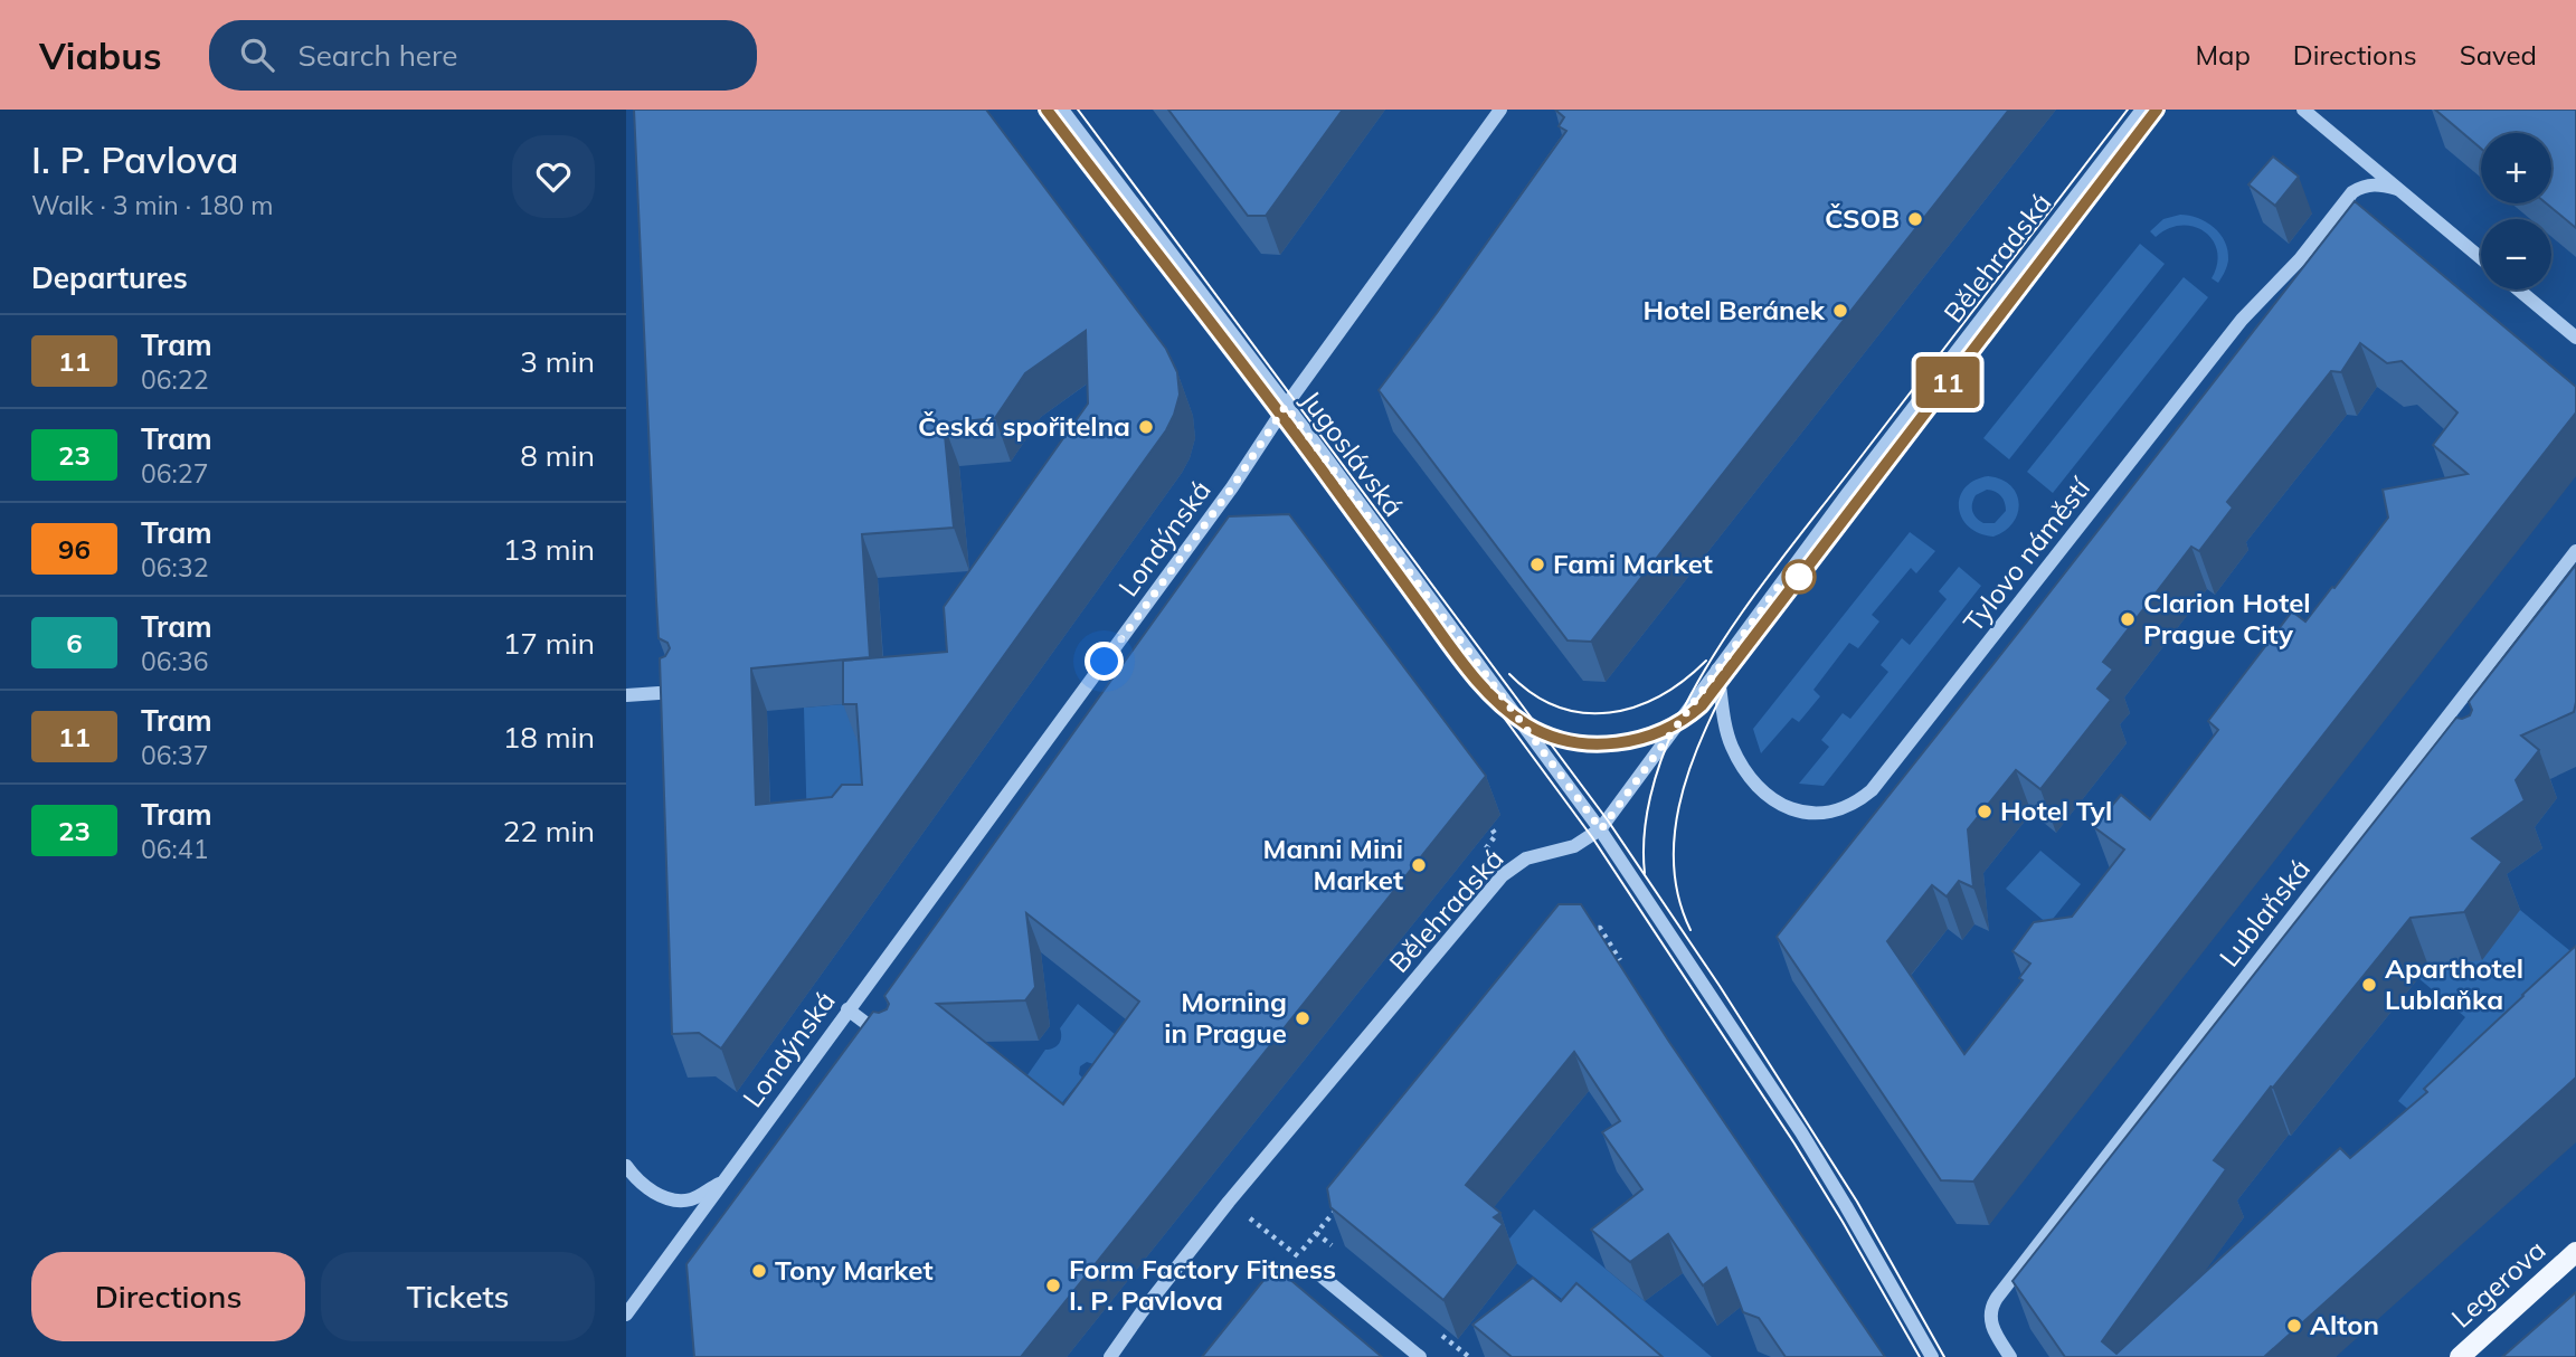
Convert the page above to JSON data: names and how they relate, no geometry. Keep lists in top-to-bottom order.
{
  "streets": {
    "main road": ["Legerova"],
    "street": [
      "Bělehradská",
      "Jugoslávská",
      "Londýnská",
      "Tylovo náměstí",
      "Lublaňská"
    ]
  },
  "crossings": [
    ["Bělehradská", "Jugoslávská"],
    ["Bělehradská", "Tylovo náměstí"],
    ["Jugoslávská", "Londýnská"]
  ],
  "places": [
    "ČSOB",
    "Hotel Beránek",
    "Česká spořitelna",
    "Fami Market",
    "Clarion Hotel Prague City",
    "Hotel Tyl",
    "Manni Mini Market",
    "Aparthotel Lublaňka",
    "Morning in Prague",
    "Tony Market",
    "Form Factory Fitness I. P. Pavlova",
    "Alton"
  ],
  "lines": ["tram line 11"],
  "page": {
    "header": "Viabus",
    "search": "Search here",
    "nav": ["Map", "Directions", "Saved"],
    "heading": [
      ["I. P. Pavlova", "Walk · 3 min · 180 m"],
      "Departures"
    ],
    "on_map": "11",
    "map_buttons": ["+", "−"],
    "list": [
      {
        "mark": "11",
        "name": "Tram",
        "note": "06:22",
        "value": "3 min"
      },
      {
        "mark": "23",
        "name": "Tram",
        "note": "06:27",
        "value": "8 min"
      },
      {
        "mark": "96",
        "name": "Tram",
        "note": "06:32",
        "value": "13 min"
      },
      {
        "mark": "6",
        "name": "Tram",
        "note": "06:36",
        "value": "17 min"
      },
      {
        "mark": "11",
        "name": "Tram",
        "note": "06:37",
        "value": "18 min"
      },
      {
        "mark": "23",
        "name": "Tram",
        "note": "06:41",
        "value": "22 min"
      }
    ],
    "buttons": ["Directions", "Tickets"]
  }
}
